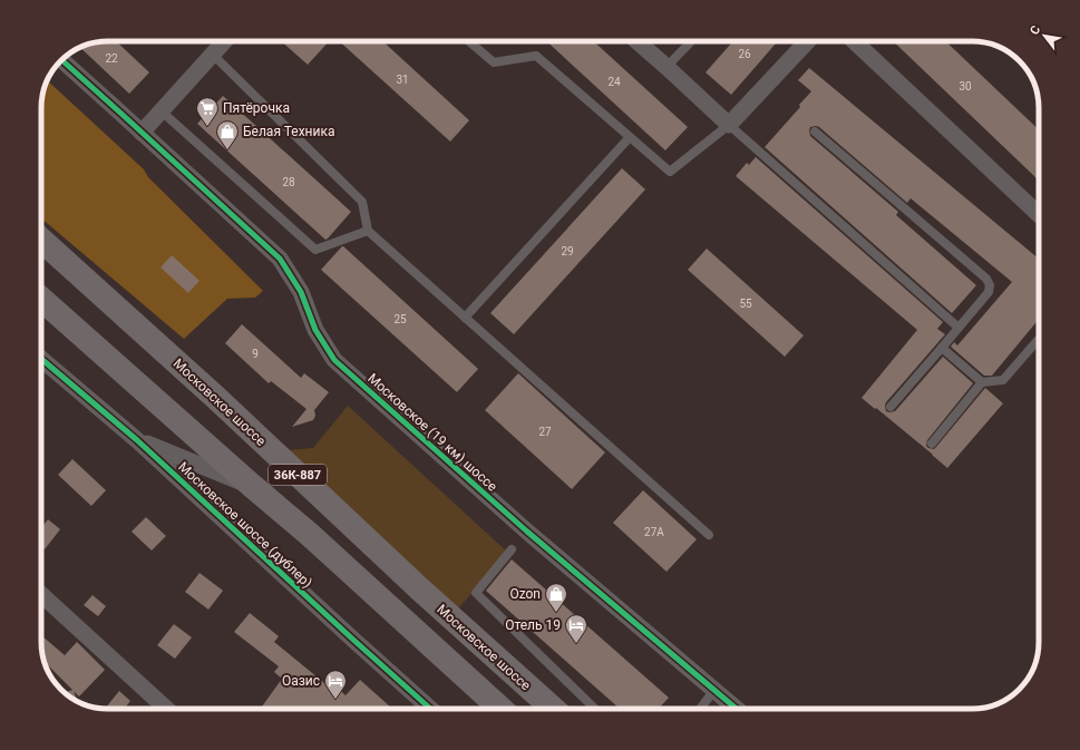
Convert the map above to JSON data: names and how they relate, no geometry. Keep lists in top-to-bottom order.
{
  "streets": {
    "main road": ["Московское шоссе", "36К-887"],
    "street": ["Московское (19 км) шоссе", "Московское шоссе (дублер)"]
  },
  "places": {
    "supermarket": ["Пятёрочка"],
    "shop": ["Белая Техника", "Ozon"],
    "hotel": ["Отель 19", "Оазис"]
  },
  "house_numbers": [
    "26",
    "22",
    "31",
    "24",
    "30",
    "28",
    "29",
    "55",
    "25",
    "9",
    "27",
    "27А"
  ],
  "north": "top left"
}
